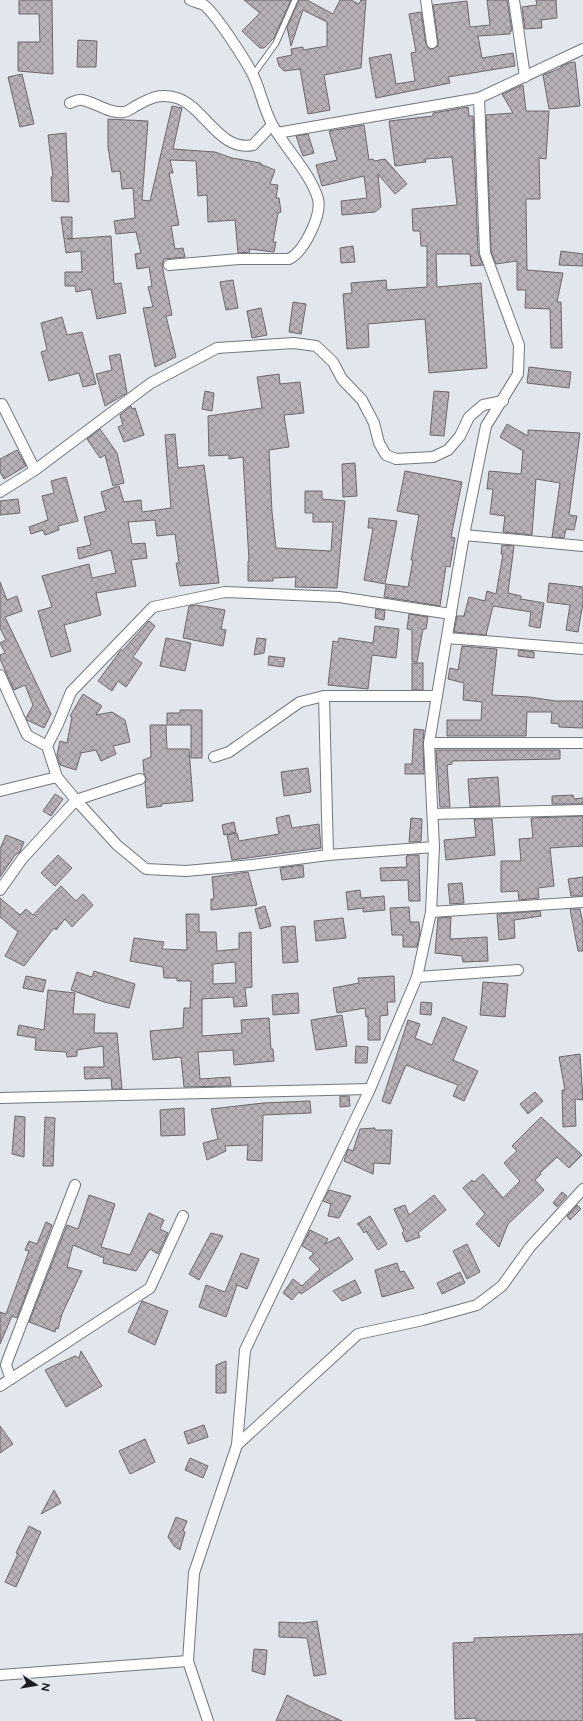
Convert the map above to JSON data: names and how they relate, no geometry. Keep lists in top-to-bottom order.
{
  "north": "right"
}
